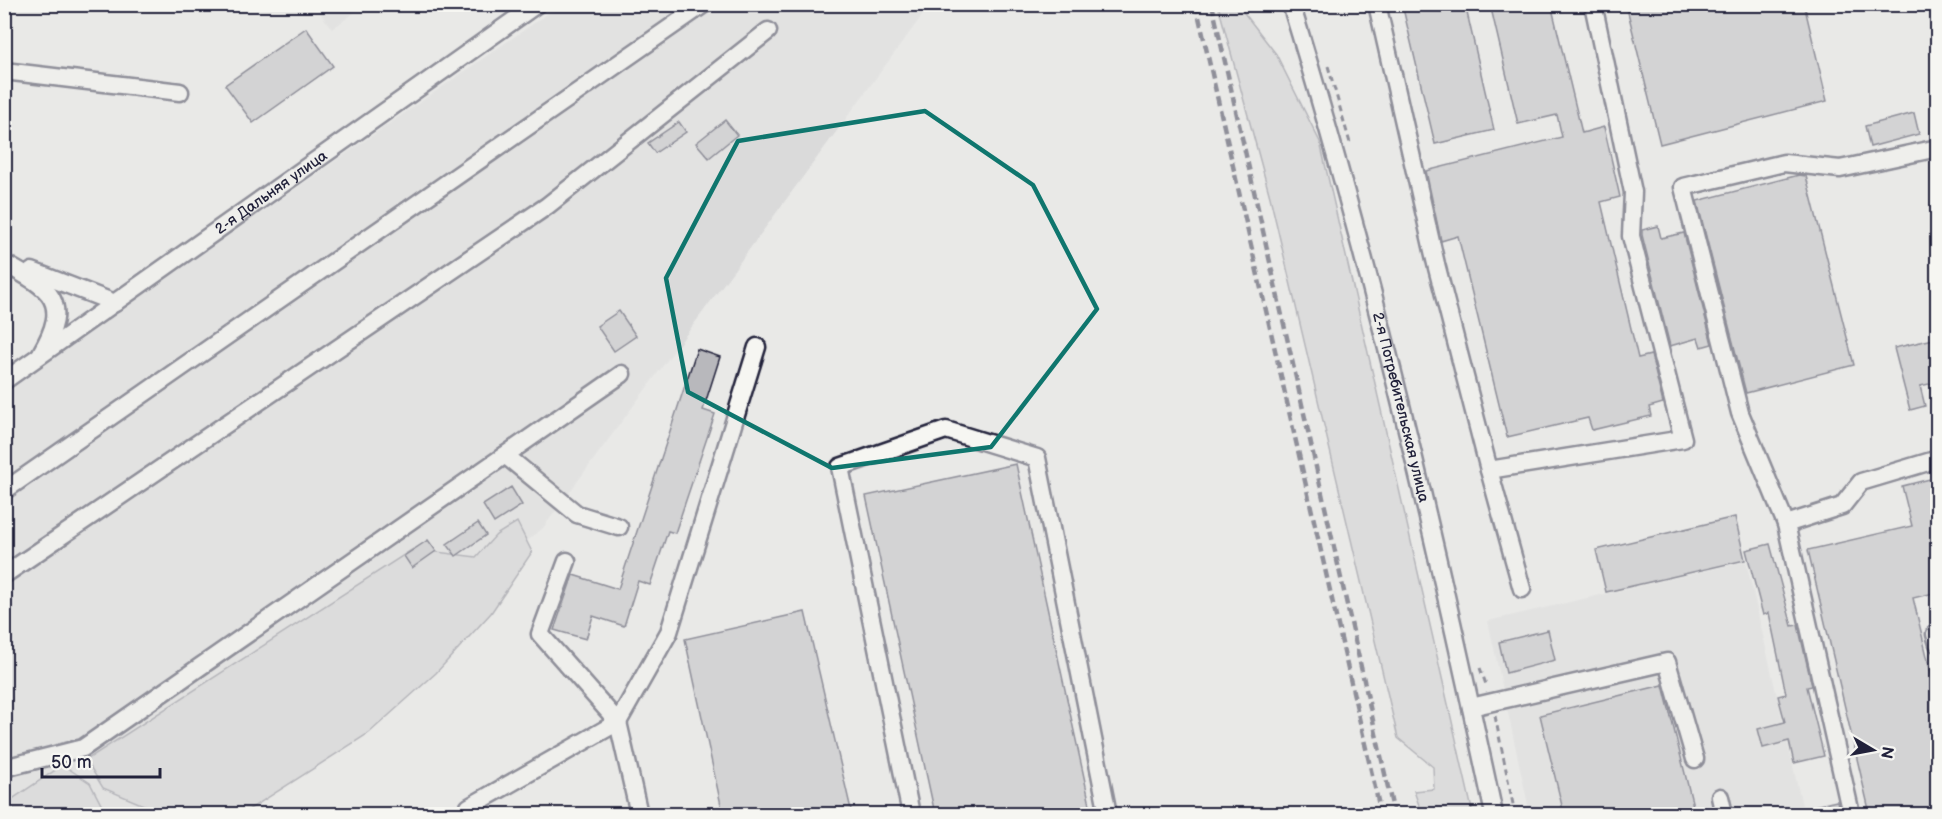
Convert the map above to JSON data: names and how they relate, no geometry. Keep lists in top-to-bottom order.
{
  "streets": {
    "street": ["2-я Дальняя улица", "2-я Потребительская улица"]
  },
  "scale_bar": "50 m",
  "north": "right"
}
